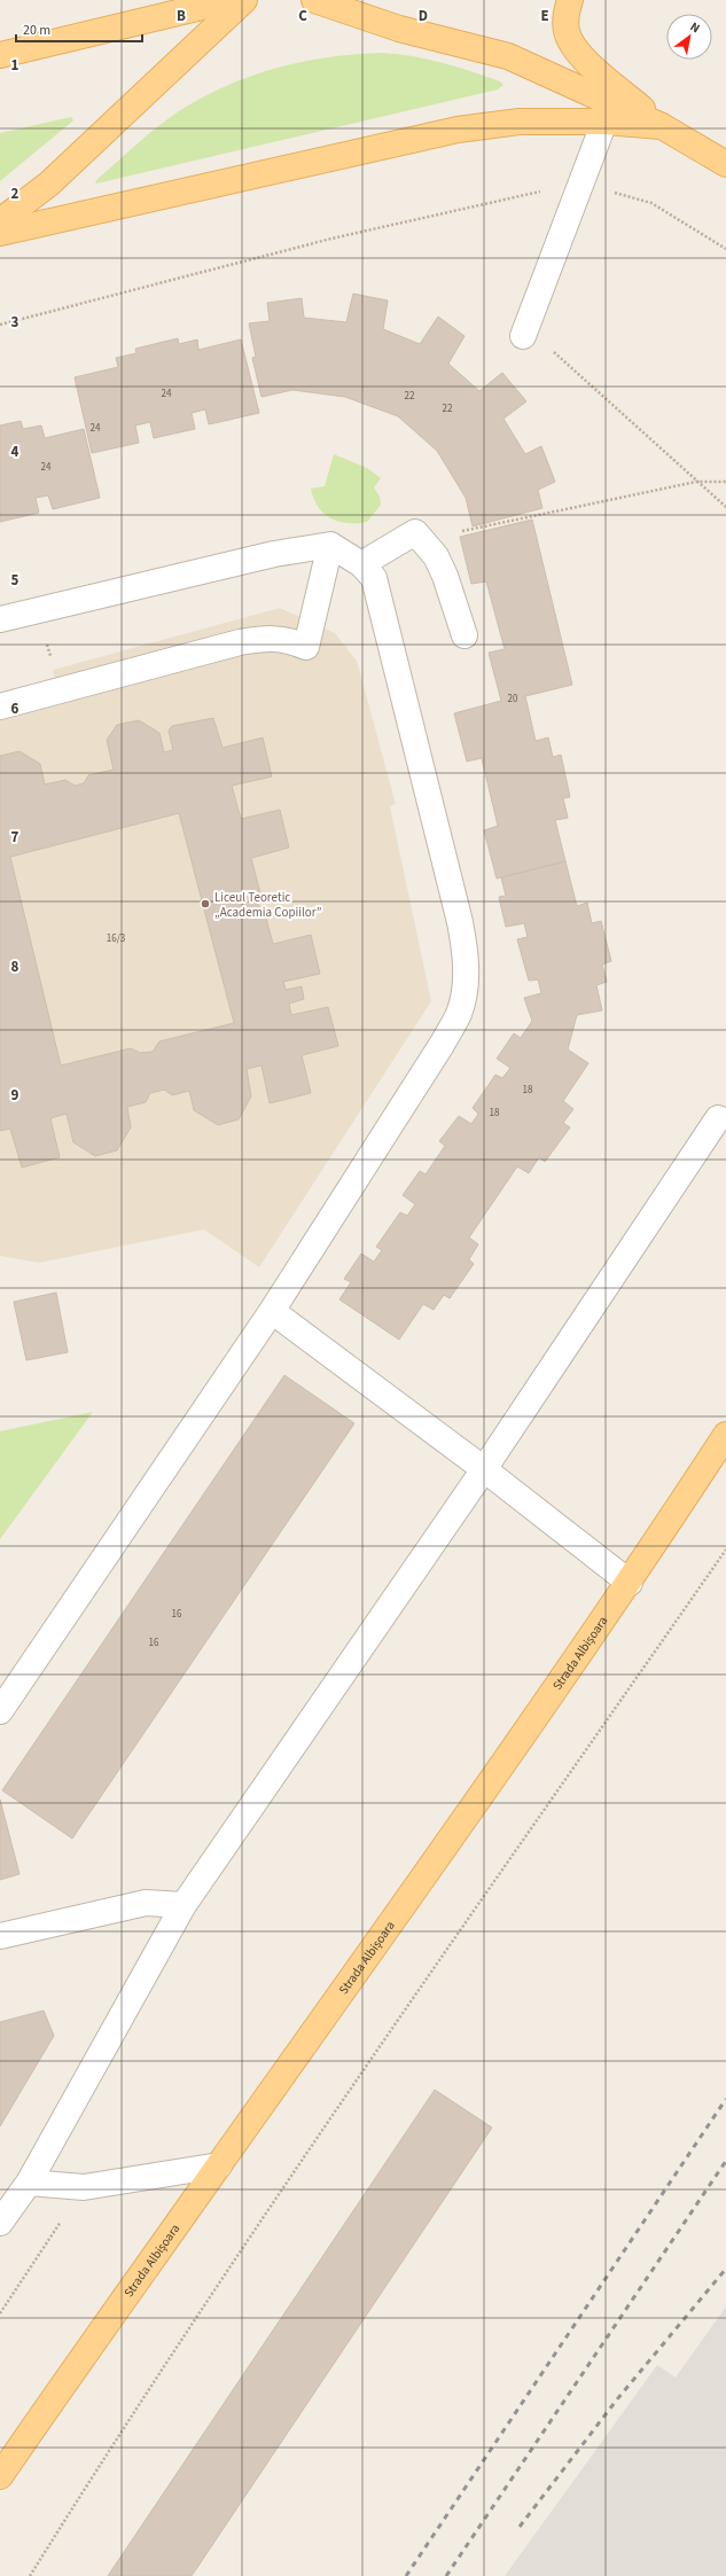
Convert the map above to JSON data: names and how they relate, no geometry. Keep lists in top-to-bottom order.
{
  "streets": {
    "main road": ["Strada Albișoara"]
  },
  "places": ["Liceul Teoretic „Academia Copiilor”"],
  "house_numbers": [
    "24",
    "22",
    "22",
    "24",
    "24",
    "20",
    "16/3",
    "18",
    "18",
    "16",
    "16"
  ],
  "scale_bar": "20 m",
  "north": "top right",
  "grid": {
    "columns": [
      "B",
      "C",
      "D",
      "E"
    ],
    "rows": [
      "1",
      "2",
      "3",
      "4",
      "5",
      "6",
      "7",
      "8",
      "9"
    ]
  }
}
